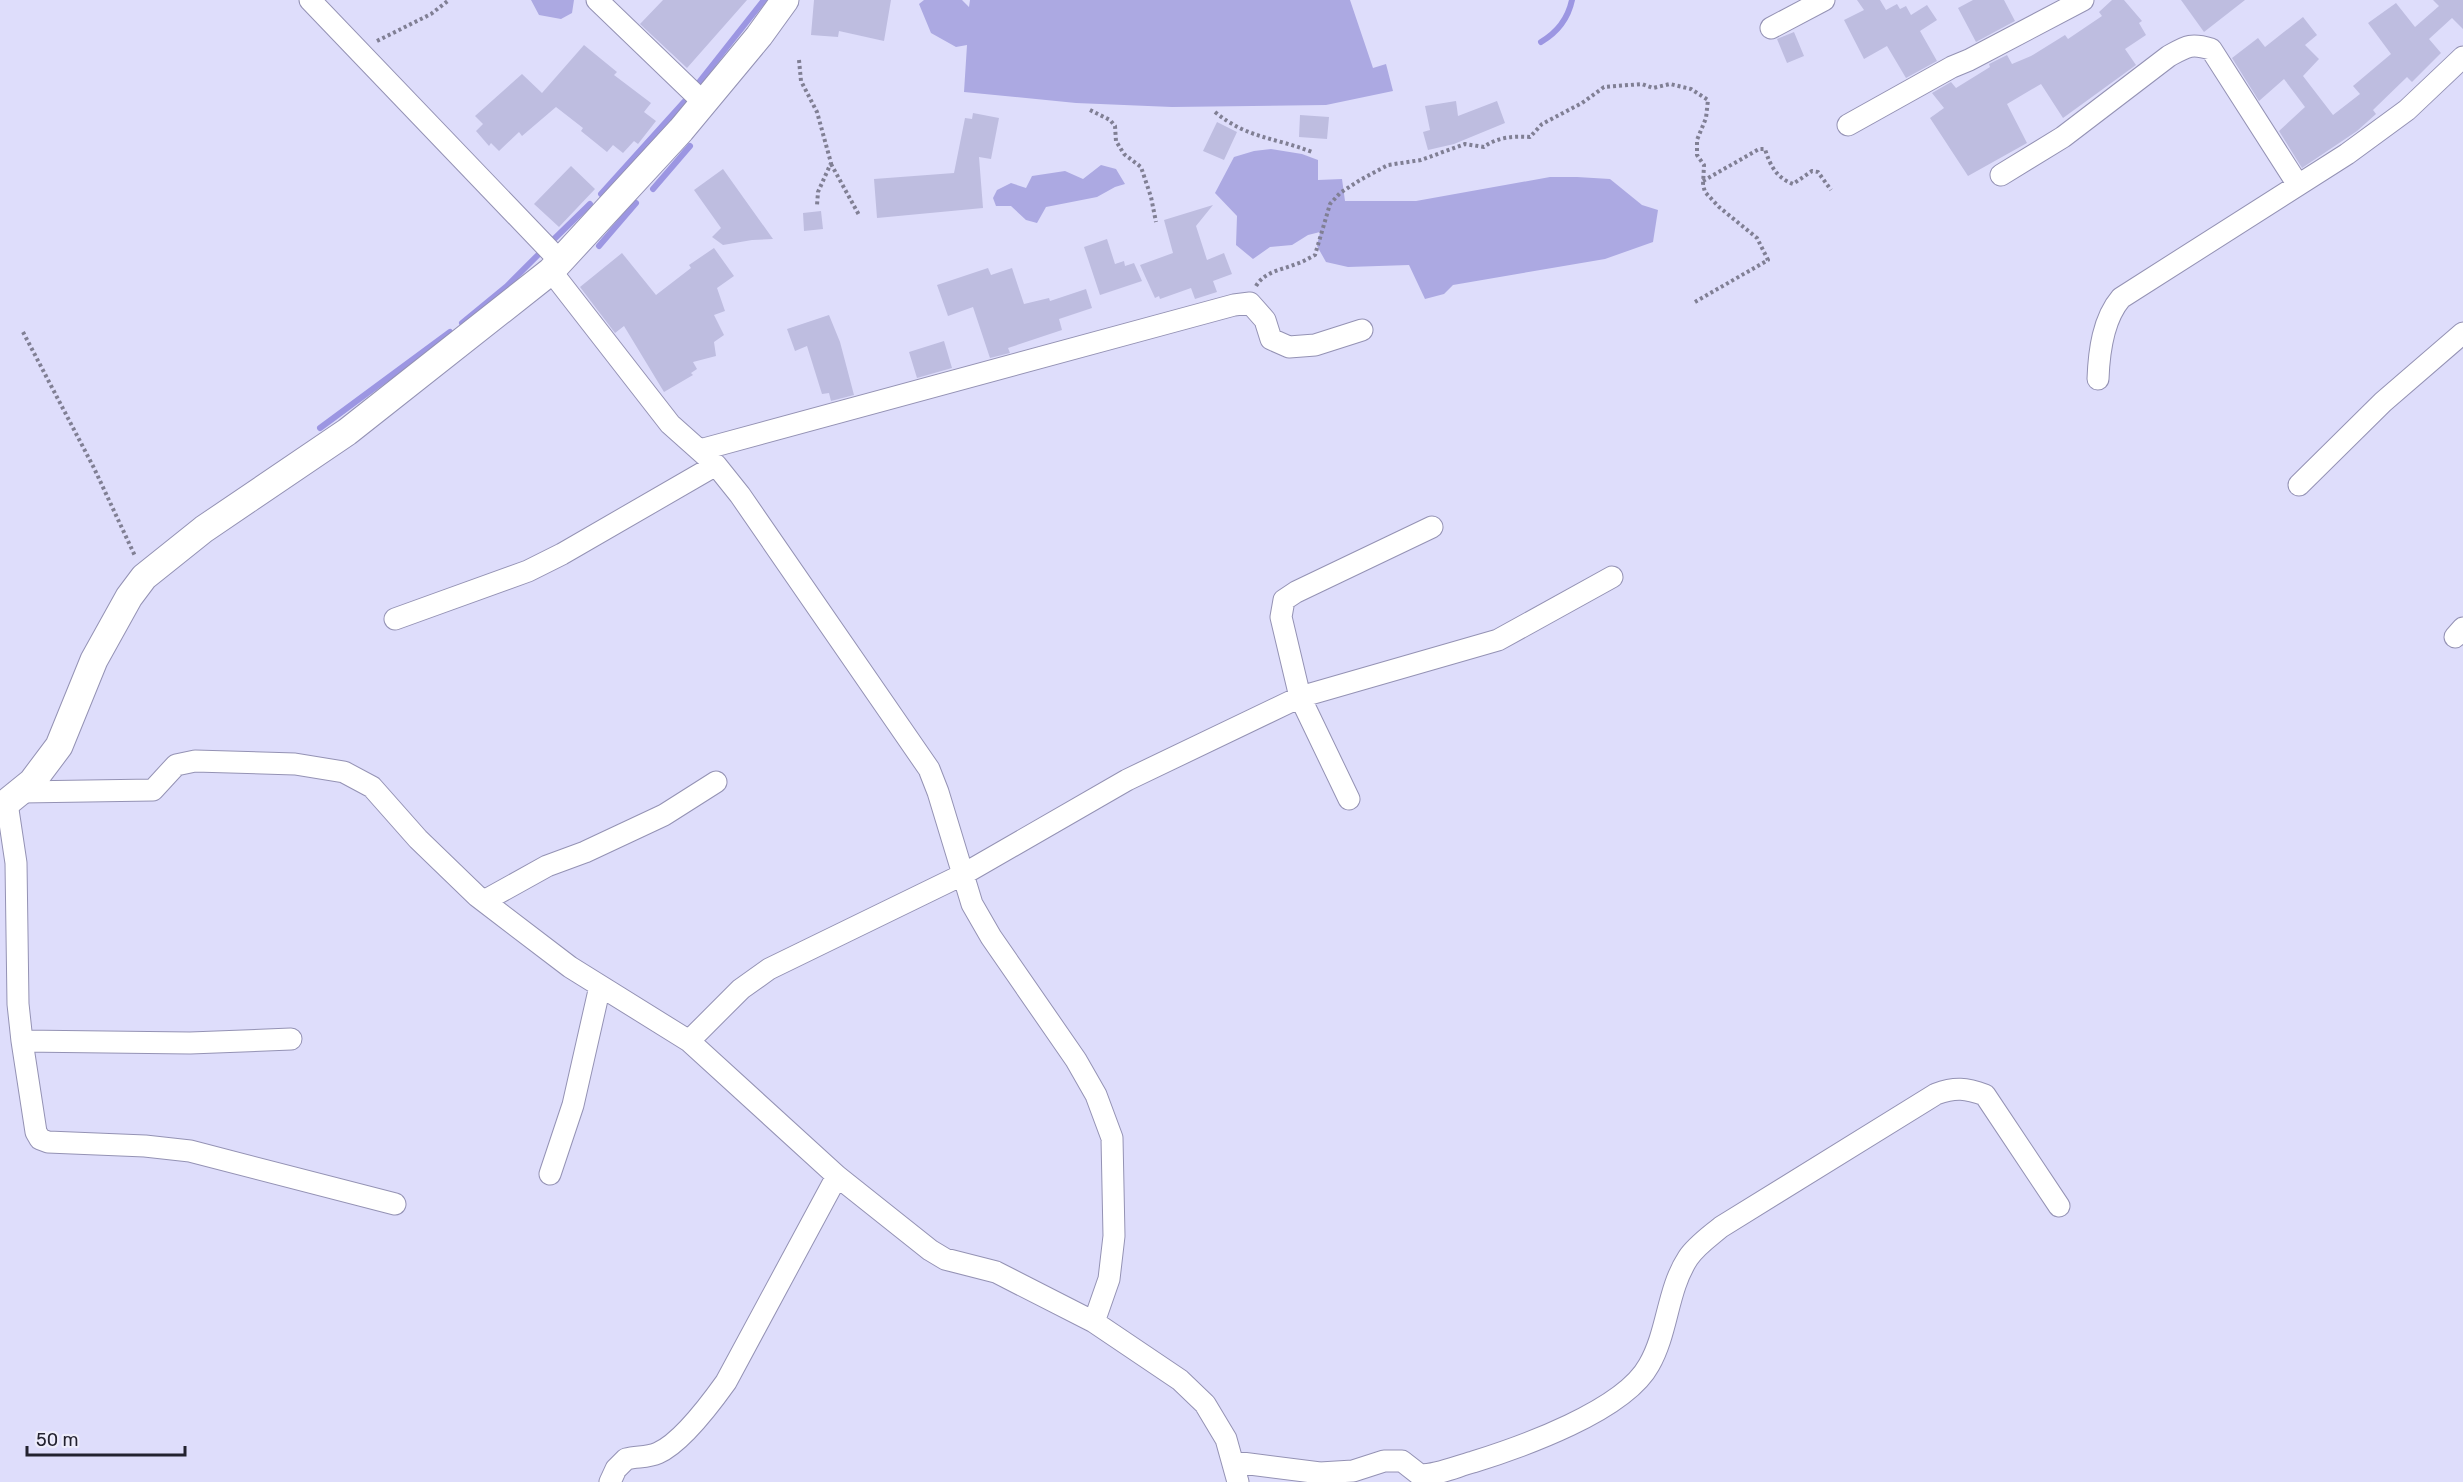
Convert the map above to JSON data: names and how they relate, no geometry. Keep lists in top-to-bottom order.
{
  "scale_bar": "50 m"
}
